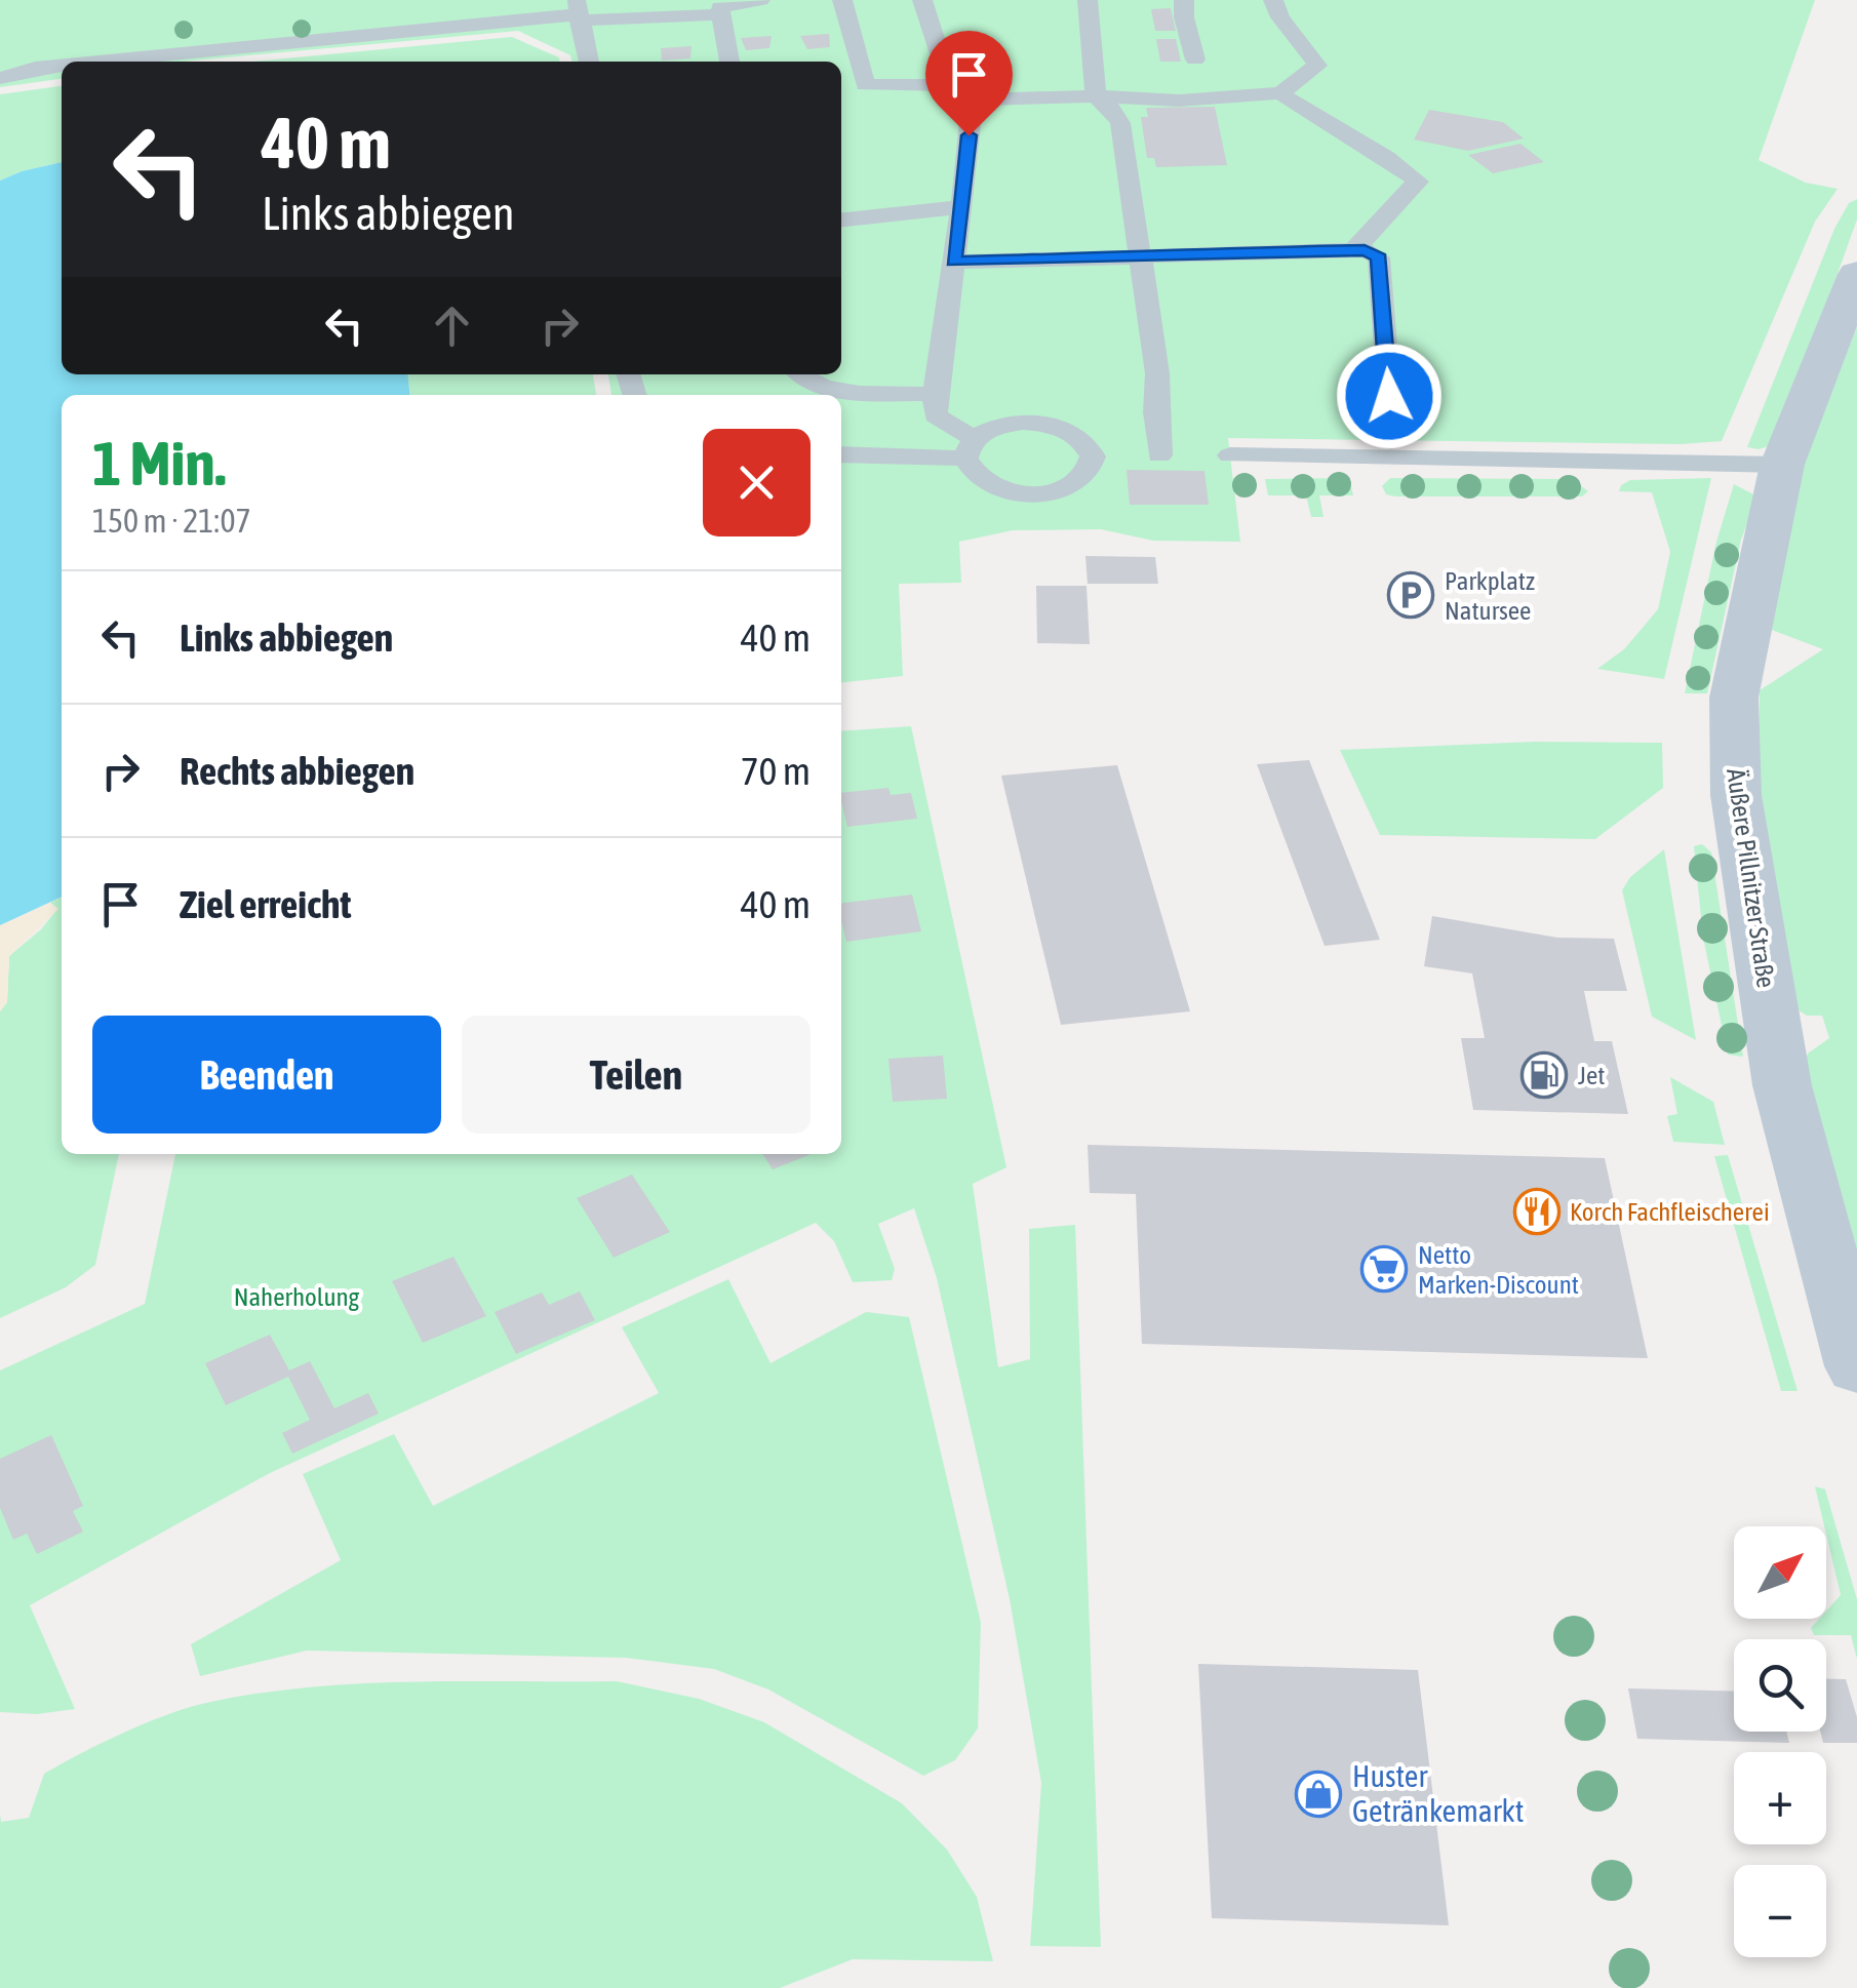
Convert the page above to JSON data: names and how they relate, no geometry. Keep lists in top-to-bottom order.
{
  "streets": {
    "main road": ["Äußere Pillnitzer Straße"]
  },
  "parks": ["Naherholung"],
  "places": {
    "parking": ["Parkplatz Natursee"],
    "fuel station": ["Jet"],
    "restaurant": ["Korch Fachfleischerei"],
    "supermarket": ["Netto Marken-Discount"],
    "shop": ["Huster Getränkemarkt"]
  },
  "north": "top right",
  "page": {
    "turn": ["40 m", "Links abbiegen"],
    "heading": ["1 Min.", "150 m · 21:07"],
    "list": [
      {
        "name": "Links abbiegen",
        "value": "40 m"
      },
      {
        "name": "Rechts abbiegen",
        "value": "70 m"
      },
      {
        "name": "Ziel erreicht",
        "value": "40 m"
      }
    ],
    "buttons": ["Beenden", "Teilen"],
    "map_buttons": ["+", "−"]
  }
}
